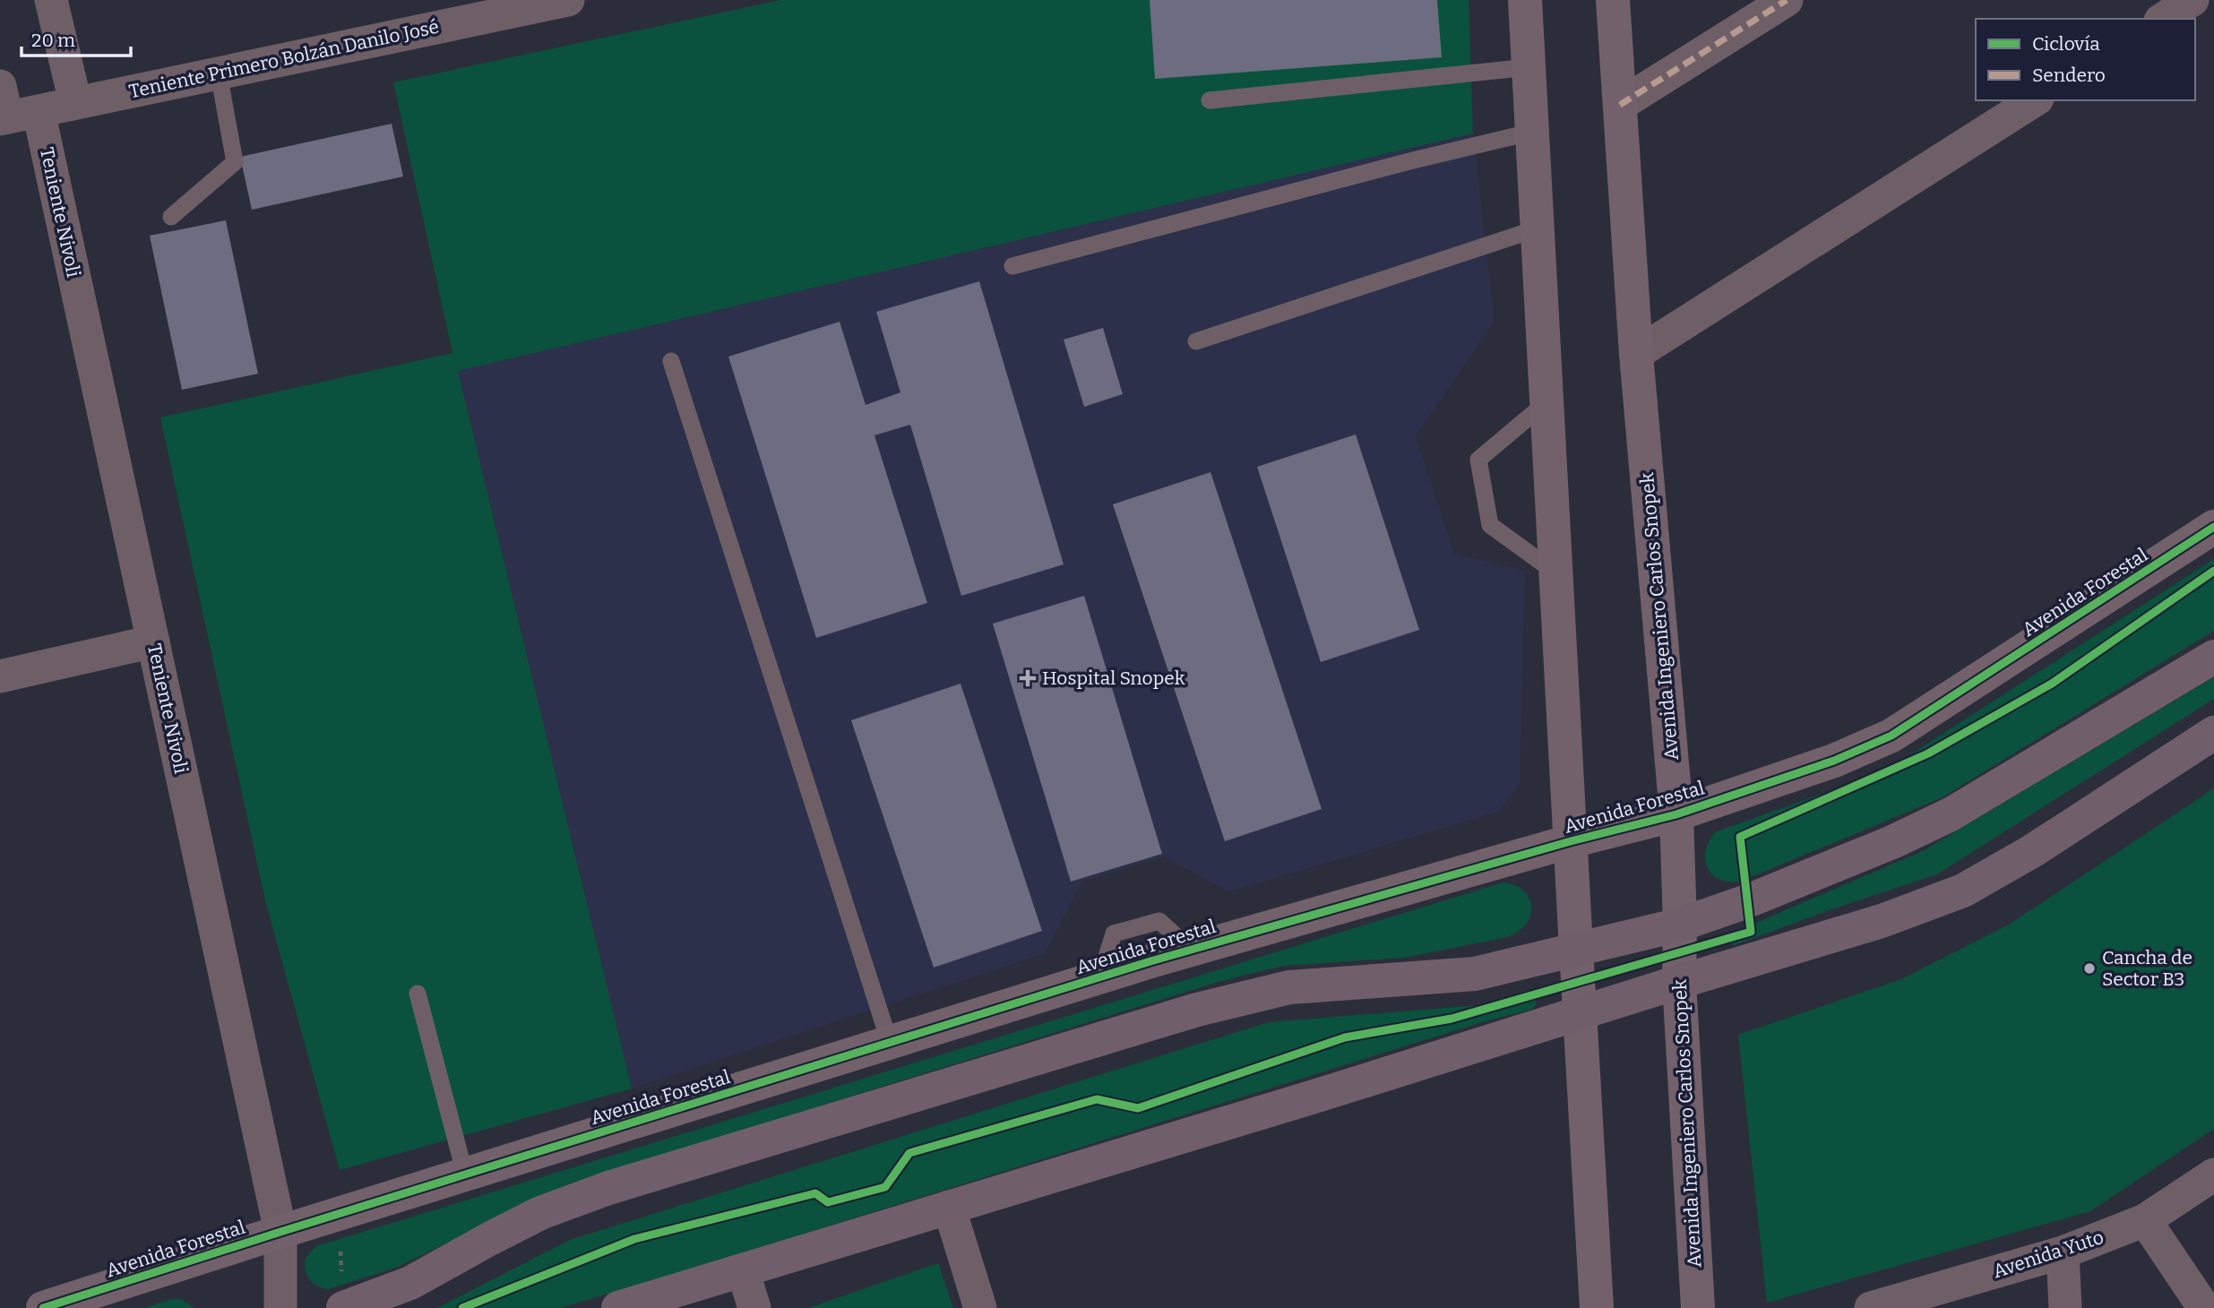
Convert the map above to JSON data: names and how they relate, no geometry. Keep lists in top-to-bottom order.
{
  "streets": {
    "street": [
      "Teniente Primero Bolzán Danilo José",
      "Teniente Nivoli",
      "Avenida Forestal",
      "Avenida Ingeniero Carlos Snopek",
      "Avenida Yuto"
    ]
  },
  "crossings": [
    ["Teniente Primero Bolzán Danilo José", "Teniente Nivoli"],
    ["Teniente Nivoli", "Avenida Forestal"],
    ["Avenida Forestal", "Avenida Ingeniero Carlos Snopek"]
  ],
  "places": {
    "health": ["Hospital Snopek"],
    "other": ["Cancha de Sector B3"]
  },
  "legend": ["Ciclovía", "Sendero"],
  "scale_bar": "20 m"
}
